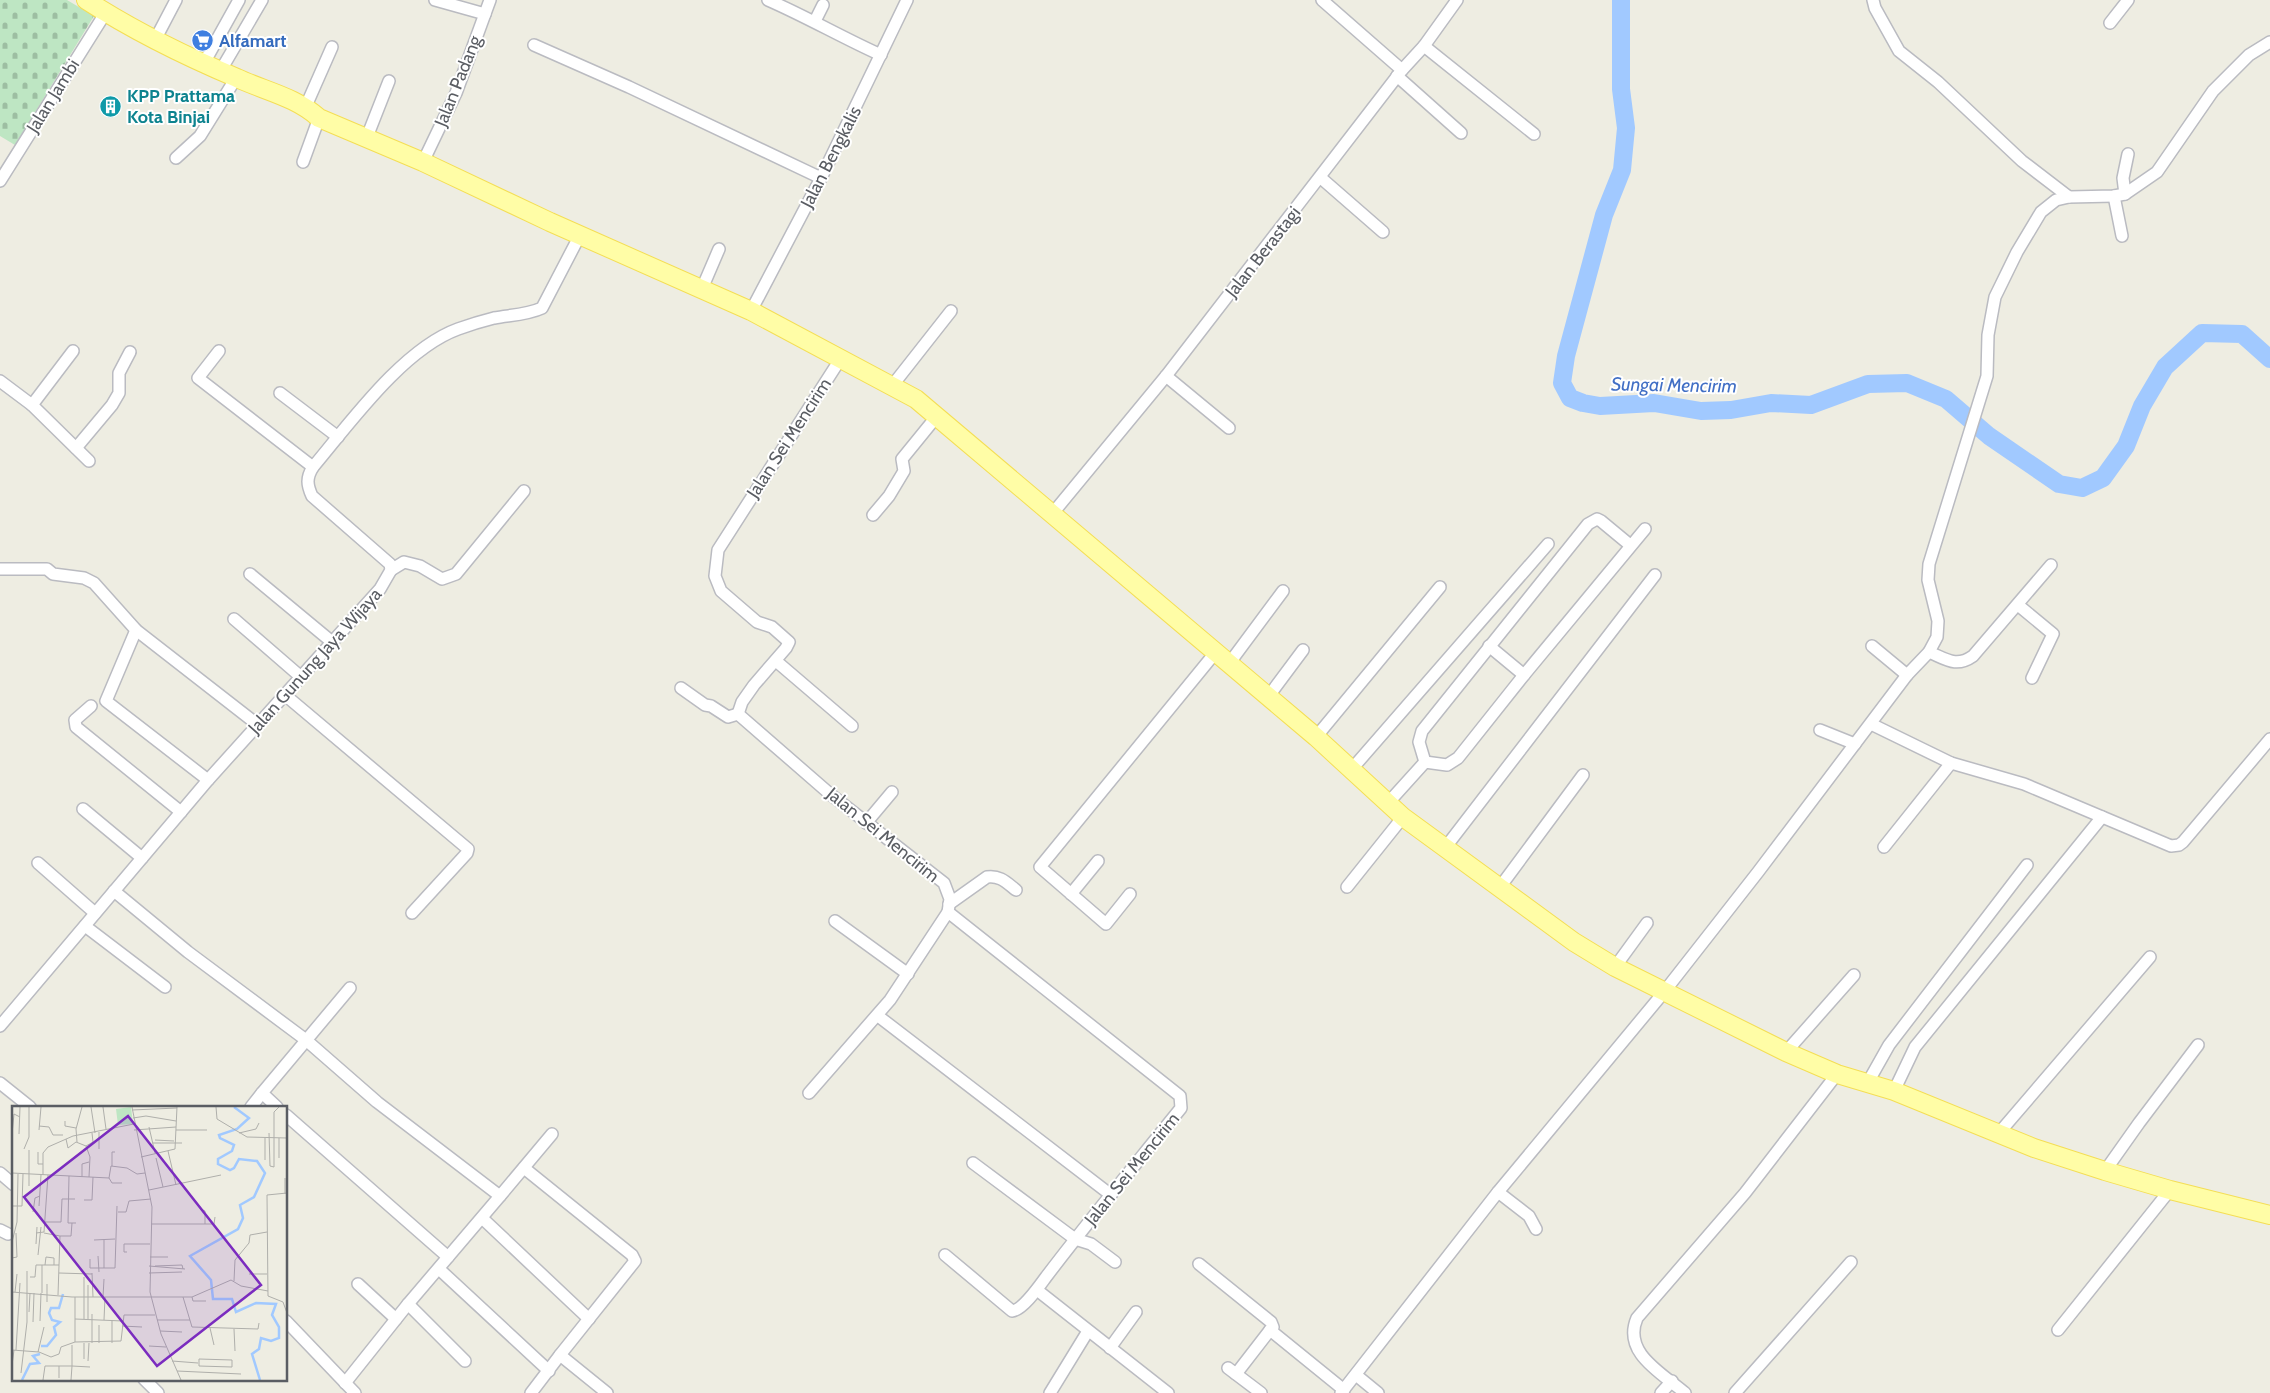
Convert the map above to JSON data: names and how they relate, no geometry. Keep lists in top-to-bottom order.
{
  "streets": {
    "street": [
      "Jalan Padang",
      "Jalan Jambi",
      "Jalan Bengkalis",
      "Jalan Berastagi",
      "Jalan Sei Mencirim",
      "Jalan Gunung Jaya Wijaya"
    ]
  },
  "water": ["Sungai Mencirim"],
  "places": {
    "supermarket": ["Alfamart"],
    "building": ["KPP Prattama Kota Binjai"]
  }
}
